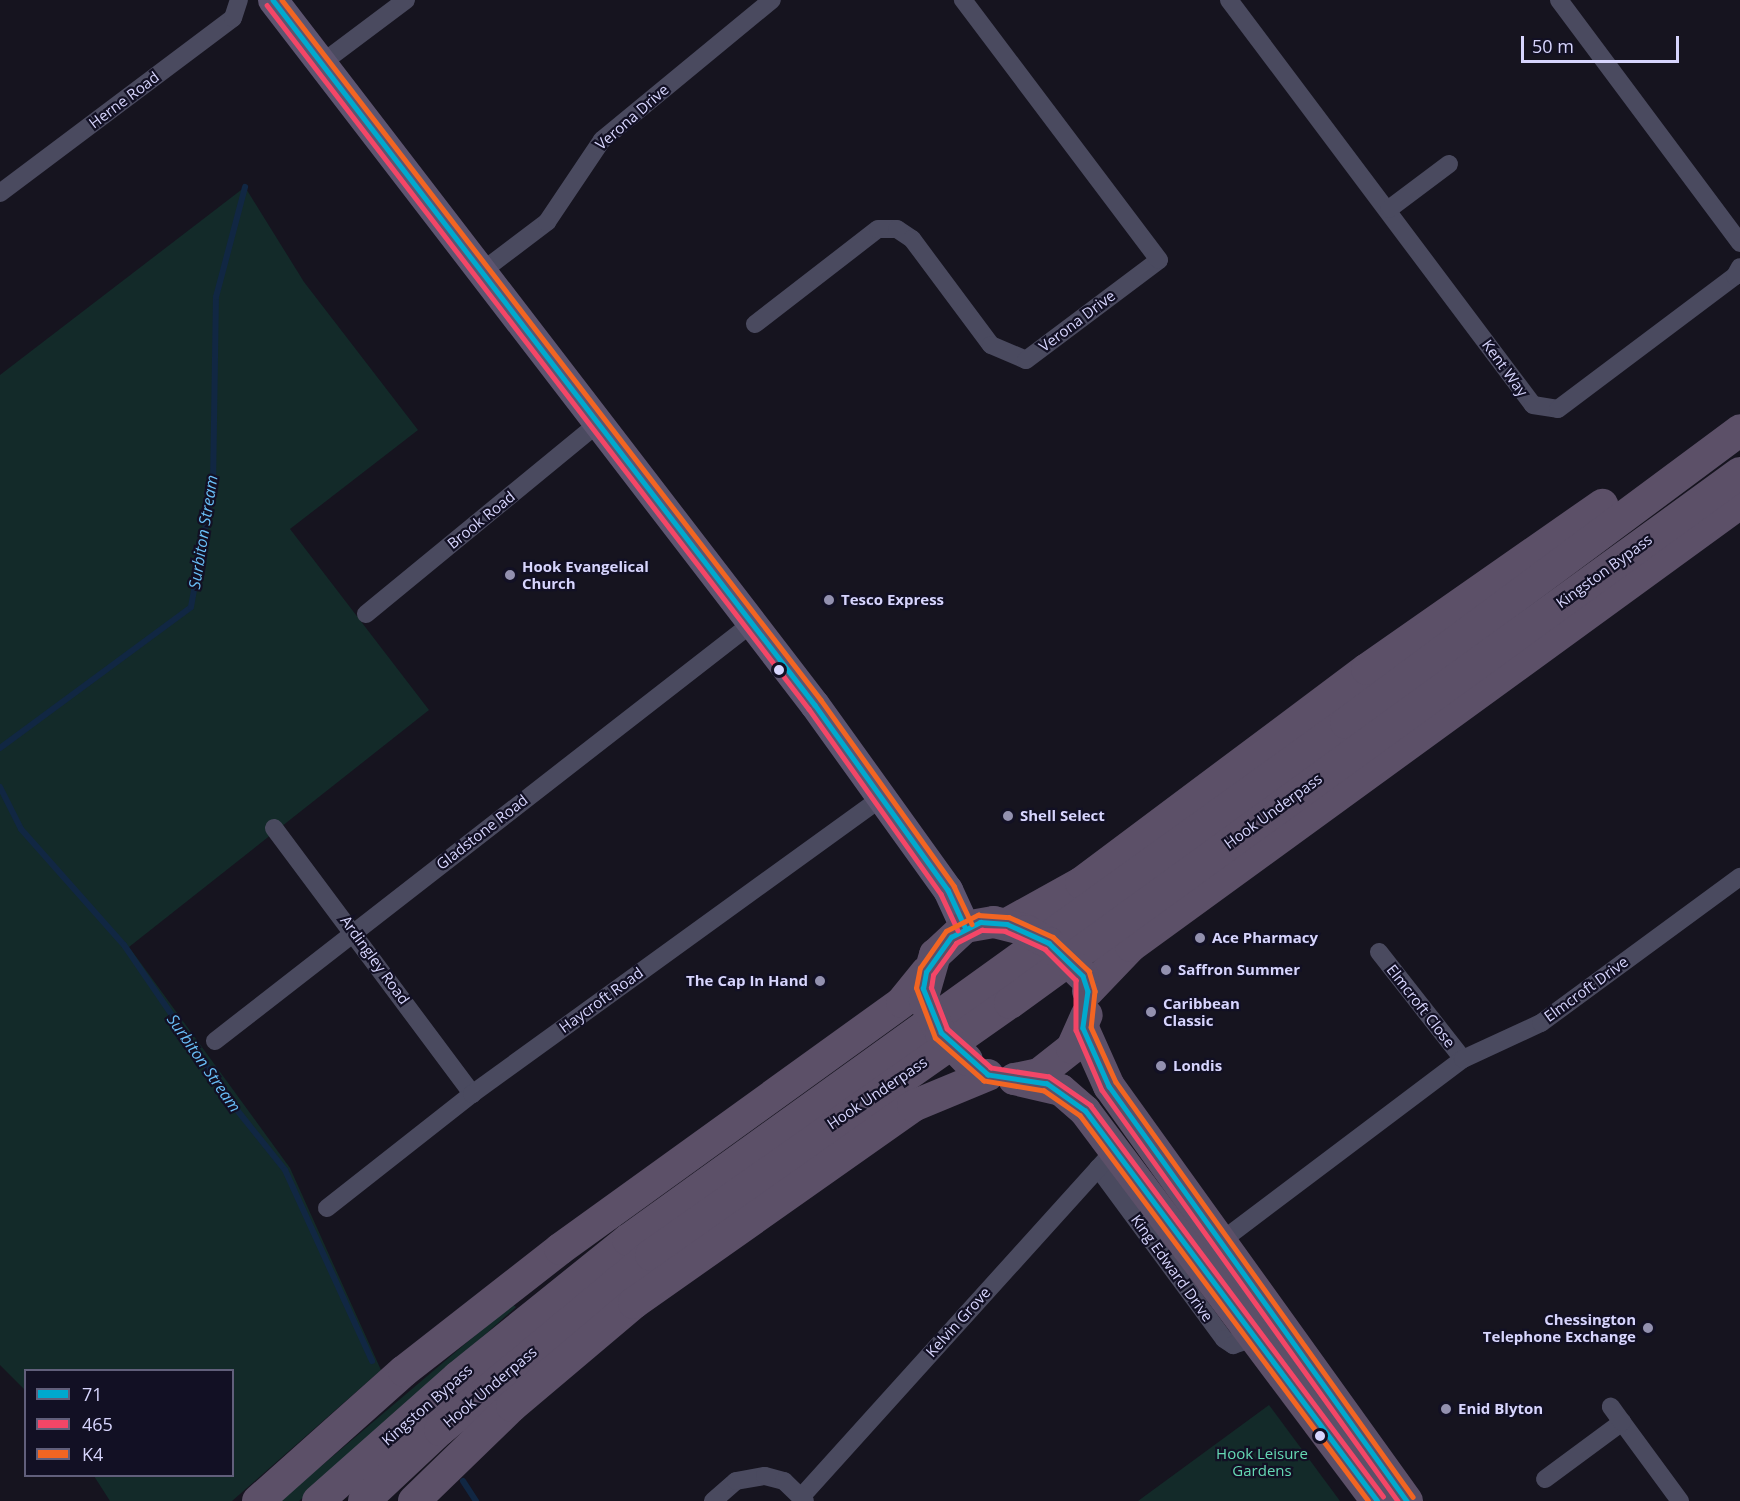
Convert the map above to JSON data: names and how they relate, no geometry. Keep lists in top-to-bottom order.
{
  "streets": {
    "highway": ["Kingston Bypass", "Hook Underpass"],
    "street": [
      "Herne Road",
      "Verona Drive",
      "Kent Way",
      "Brook Road",
      "Gladstone Road",
      "Ardingley Road",
      "Elmcroft Drive",
      "Haycroft Road",
      "Elmcroft Close",
      "King Edward Drive",
      "Kelvin Grove"
    ]
  },
  "crossings": [
    ["Kingston Bypass", "Hook Underpass"],
    ["Gladstone Road", "Ardingley Road"],
    ["Ardingley Road", "Haycroft Road"],
    ["Elmcroft Drive", "Elmcroft Close"],
    ["King Edward Drive", "Kelvin Grove"]
  ],
  "water": ["Surbiton Stream"],
  "parks": ["Hook Leisure Gardens"],
  "places": [
    "Hook Evangelical Church",
    "Tesco Express",
    "Shell Select",
    "Ace Pharmacy",
    "Saffron Summer",
    "The Cap In Hand",
    "Caribbean Classic",
    "Londis",
    "Chessington Telephone Exchange",
    "Enid Blyton"
  ],
  "lines": ["transit line 71", "transit line K4", "transit line 465"],
  "legend": ["71", "465", "K4"],
  "scale_bar": "50 m"
}
